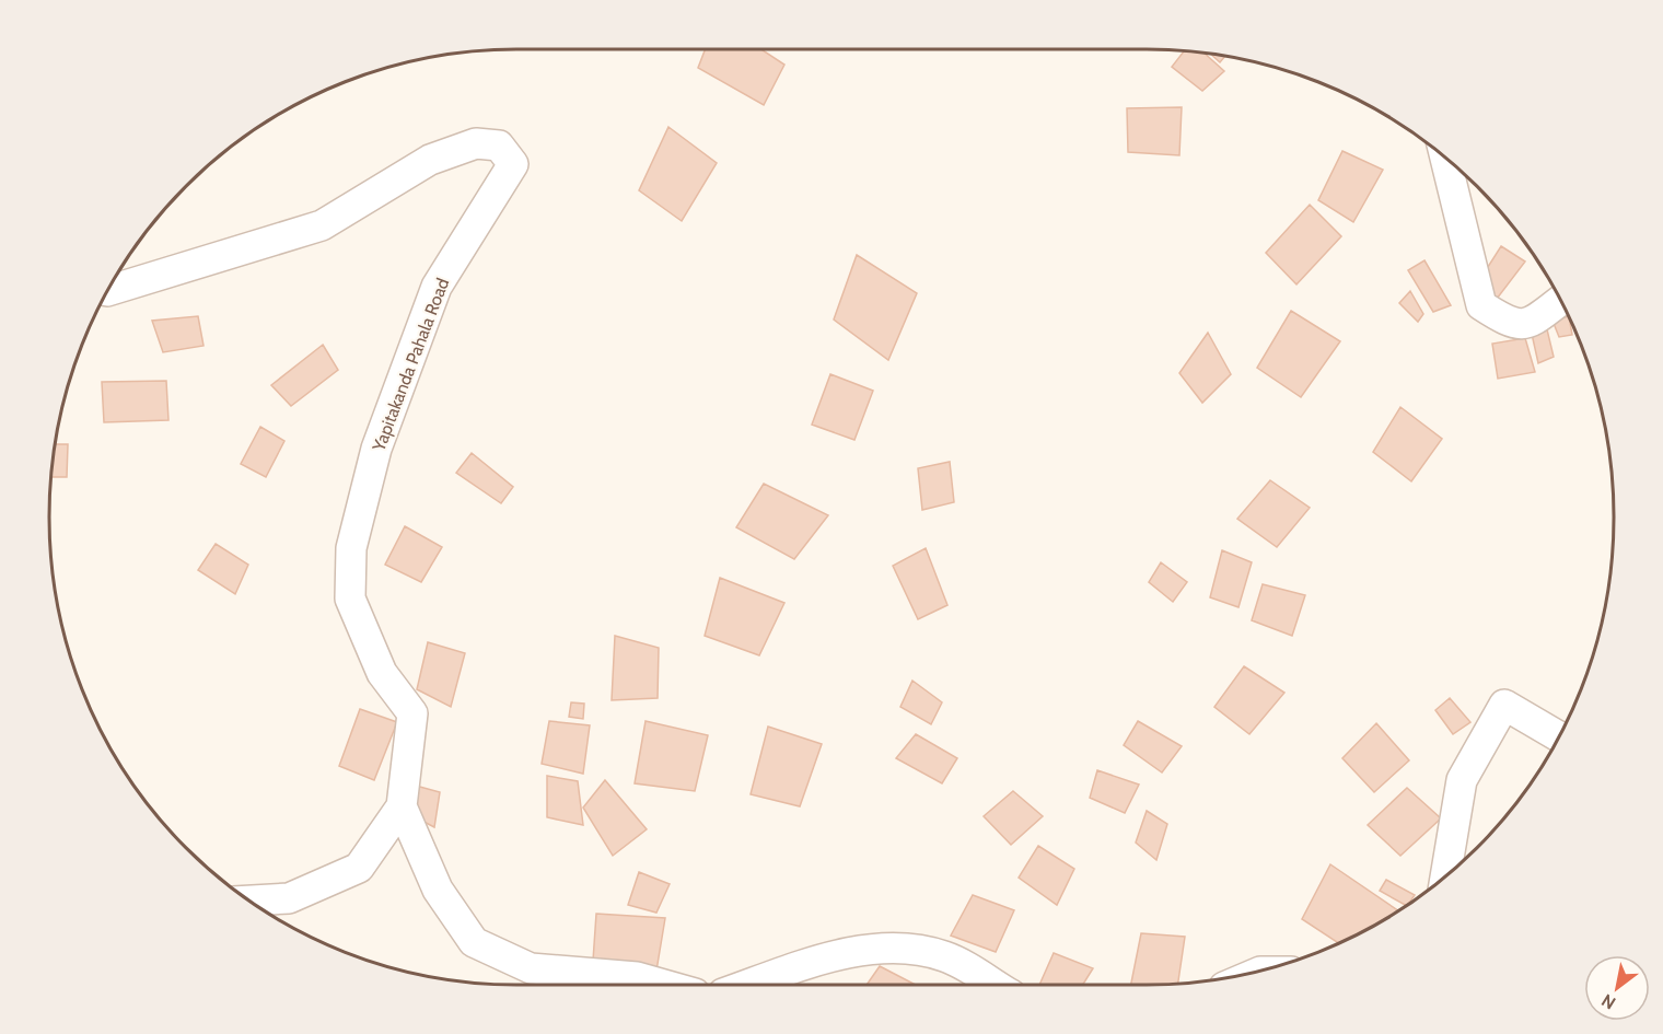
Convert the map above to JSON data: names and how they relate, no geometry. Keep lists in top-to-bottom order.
{
  "streets": {
    "street": ["Yapitakanda Pahala Road"]
  },
  "north": "bottom left"
}
